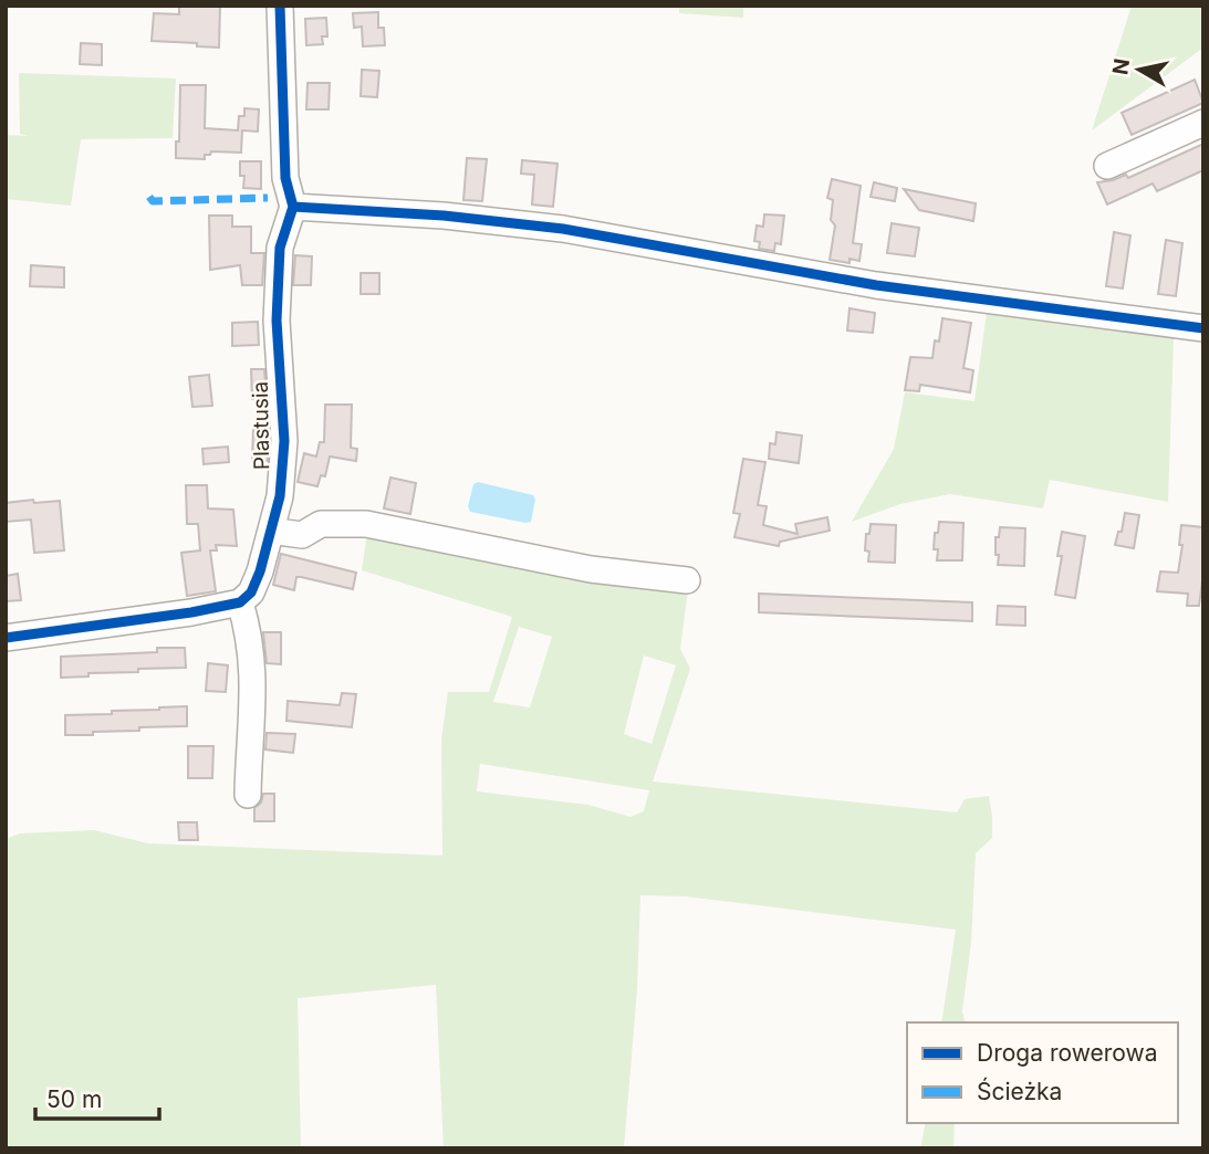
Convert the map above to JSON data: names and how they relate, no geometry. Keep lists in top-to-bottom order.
{
  "streets": {
    "street": ["Plastusia"]
  },
  "legend": ["Droga rowerowa", "Ścieżka"],
  "scale_bar": "50 m",
  "north": "left"
}
